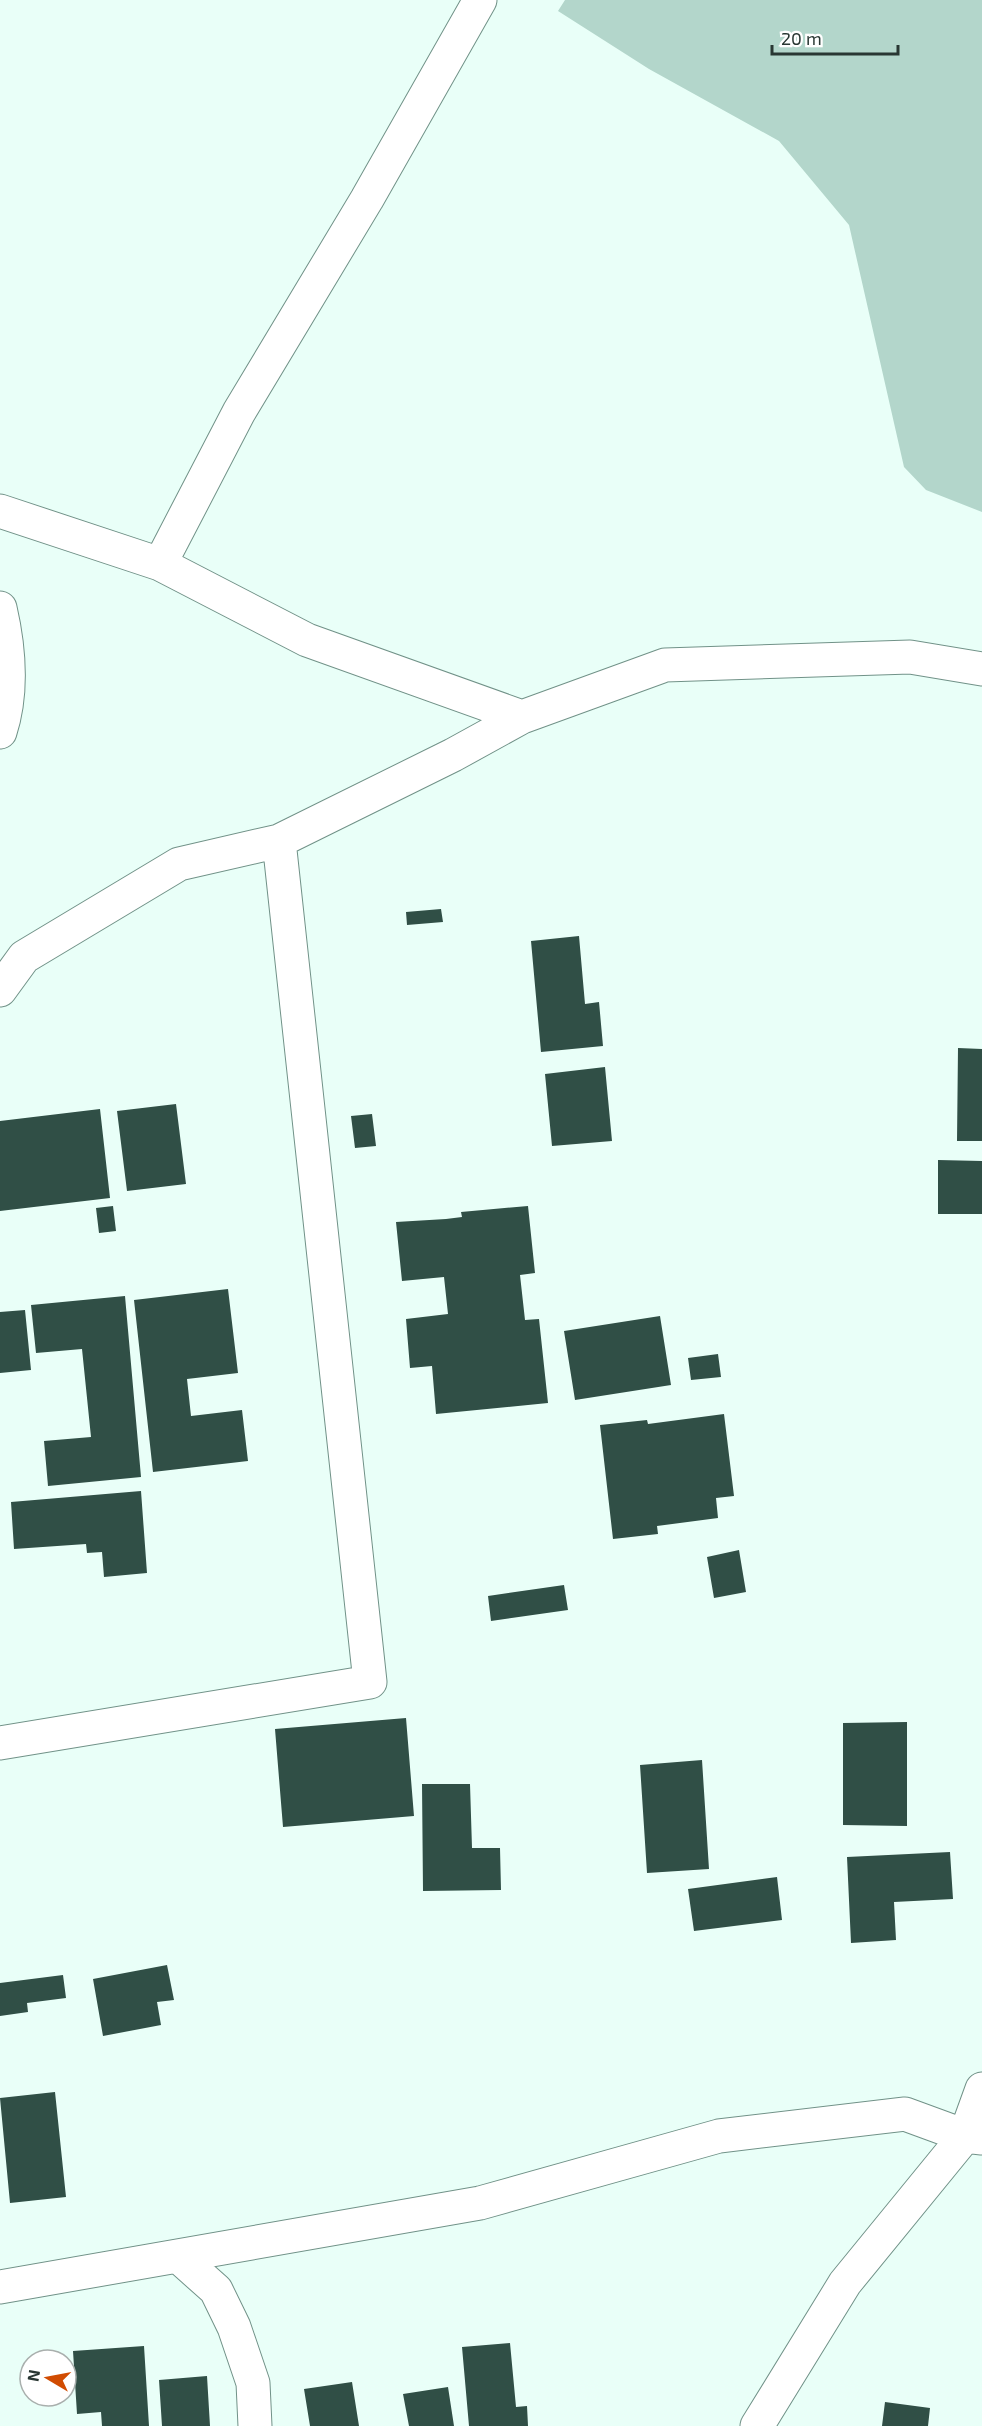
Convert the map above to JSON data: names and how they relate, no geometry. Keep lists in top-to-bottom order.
{
  "scale_bar": "20 m",
  "north": "left"
}
